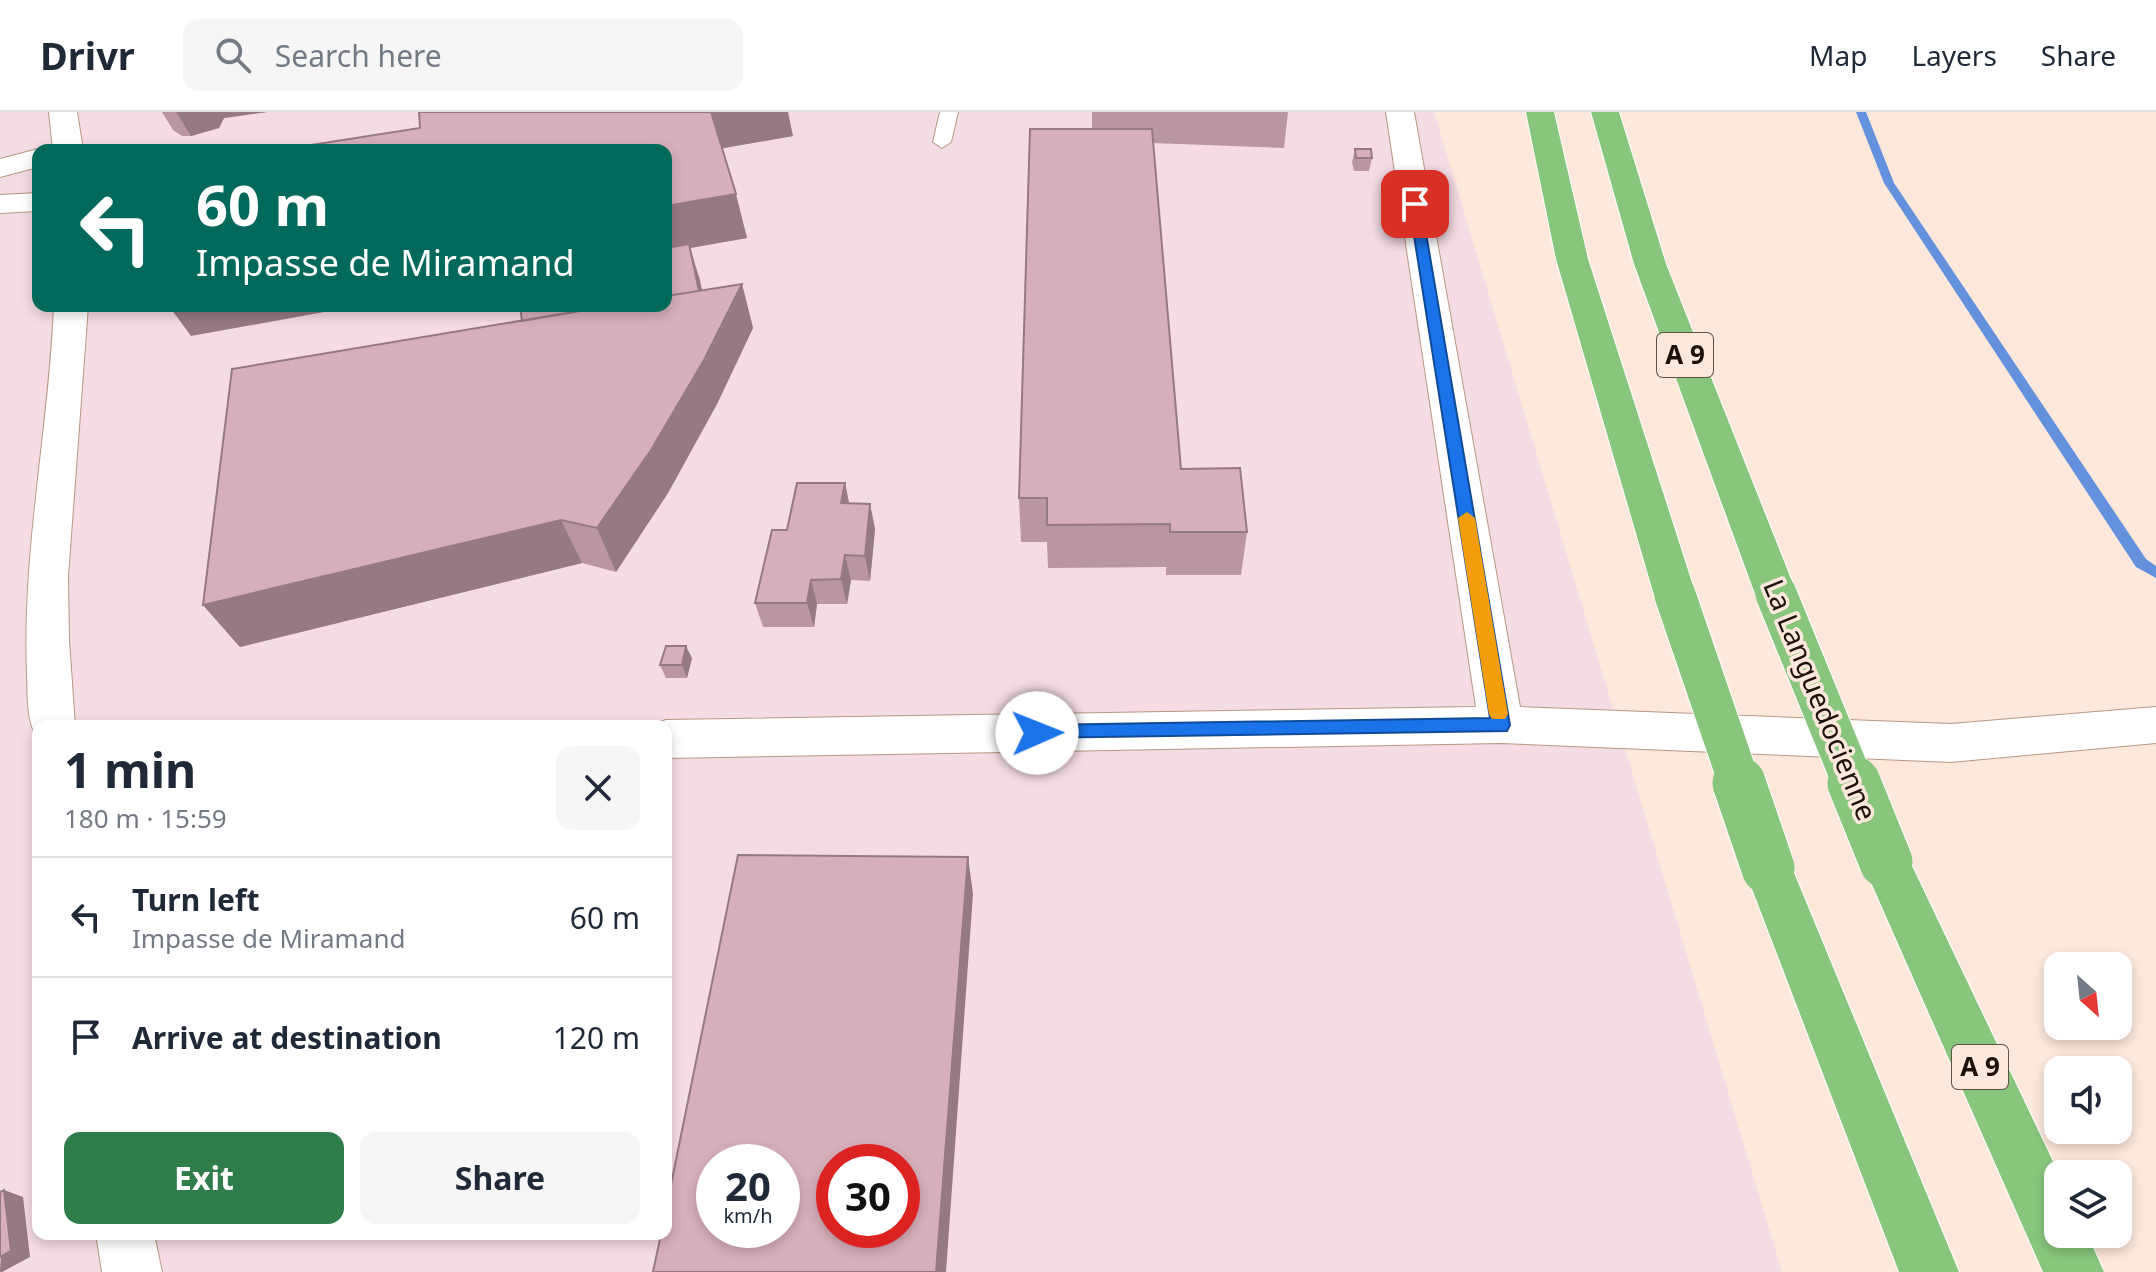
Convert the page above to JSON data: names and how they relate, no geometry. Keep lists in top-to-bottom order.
{
  "streets": {
    "highway": ["A 9", "La Languedocienne"]
  },
  "north": "bottom right",
  "page": {
    "header": "Drivr",
    "search": "Search here",
    "nav": ["Map", "Layers", "Share"],
    "turn": ["60 m", "Impasse de Miramand"],
    "heading": ["1 min", "180 m · 15:59"],
    "list": [
      {
        "name": "Turn left",
        "note": "Impasse de Miramand",
        "value": "60 m"
      },
      {
        "name": "Arrive at destination",
        "value": "120 m"
      }
    ],
    "buttons": ["Exit", "Share"],
    "speed": "20 km/h",
    "limit": "30"
  }
}
